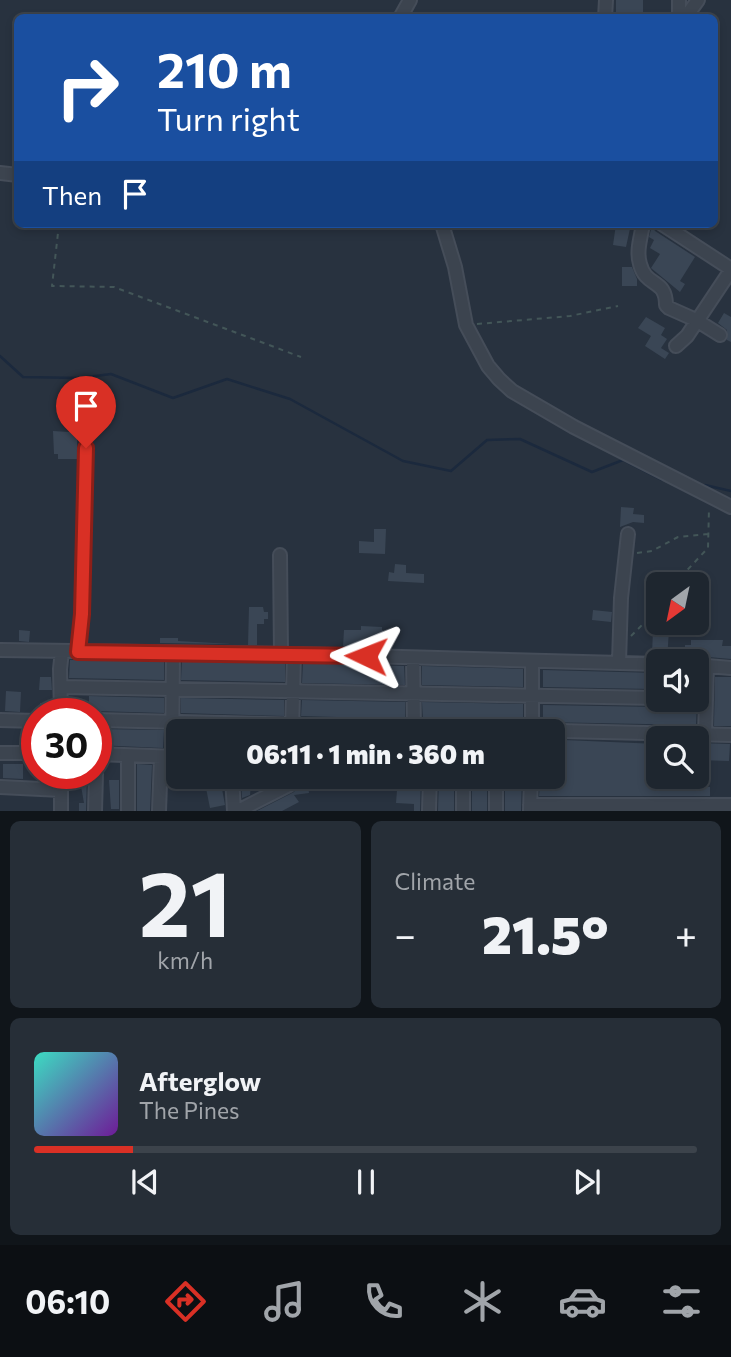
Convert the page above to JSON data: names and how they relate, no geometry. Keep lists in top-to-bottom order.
{
  "north": "bottom left",
  "page": {
    "turn": ["210 m", "Turn right"],
    "then": "Then",
    "limit": "30",
    "trip": "06:11 · 1 min · 360 m",
    "tile": [
      ["21", "km/h"],
      "Climate"
    ],
    "heat": ["−", "21.5°", "+"],
    "song": ["Afterglow", "The Pines"],
    "tabs": "06:10"
  }
}
